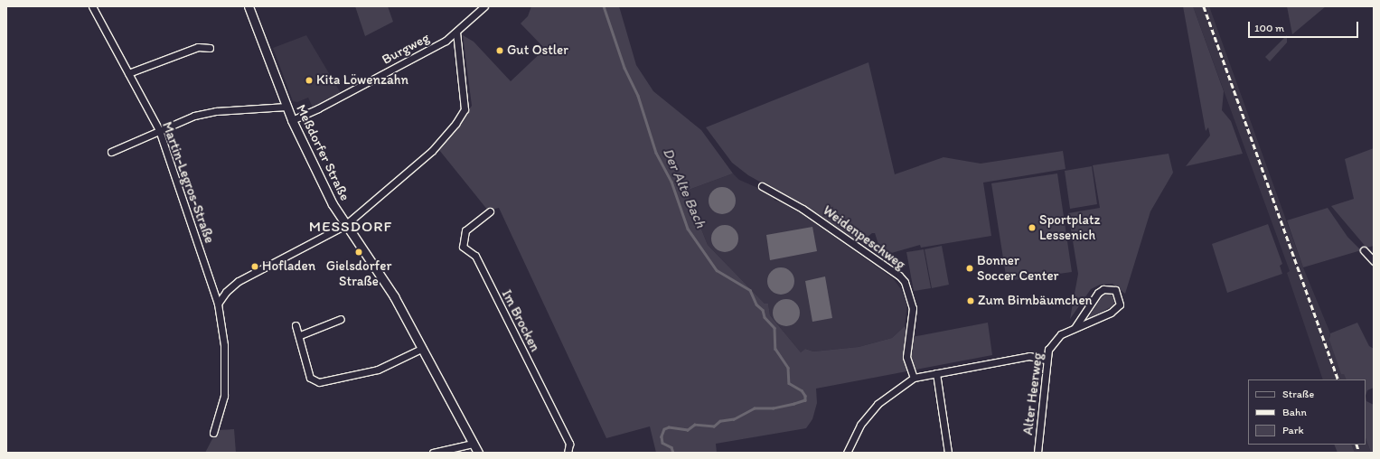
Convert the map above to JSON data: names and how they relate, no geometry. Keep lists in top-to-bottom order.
{
  "streets": {
    "street": [
      "Burgweg",
      "Meßdorfer Straße",
      "Martin-Legros-Straße",
      "Weidenpeschweg",
      "Im Brocken",
      "Alter Heerweg"
    ]
  },
  "crossings": [
    ["Burgweg", "Meßdorfer Straße"]
  ],
  "districts": ["MESSDORF"],
  "water": ["Der Alte Bach"],
  "places": [
    "Gut Ostler",
    "Kita Löwenzahn",
    "Sportplatz Lessenich",
    "Gielsdorfer Straße",
    "Hofladen",
    "Bonner Soccer Center",
    "Zum Birnbäumchen"
  ],
  "legend": ["Straße", "Bahn", "Park"],
  "scale_bar": "100 m"
}
